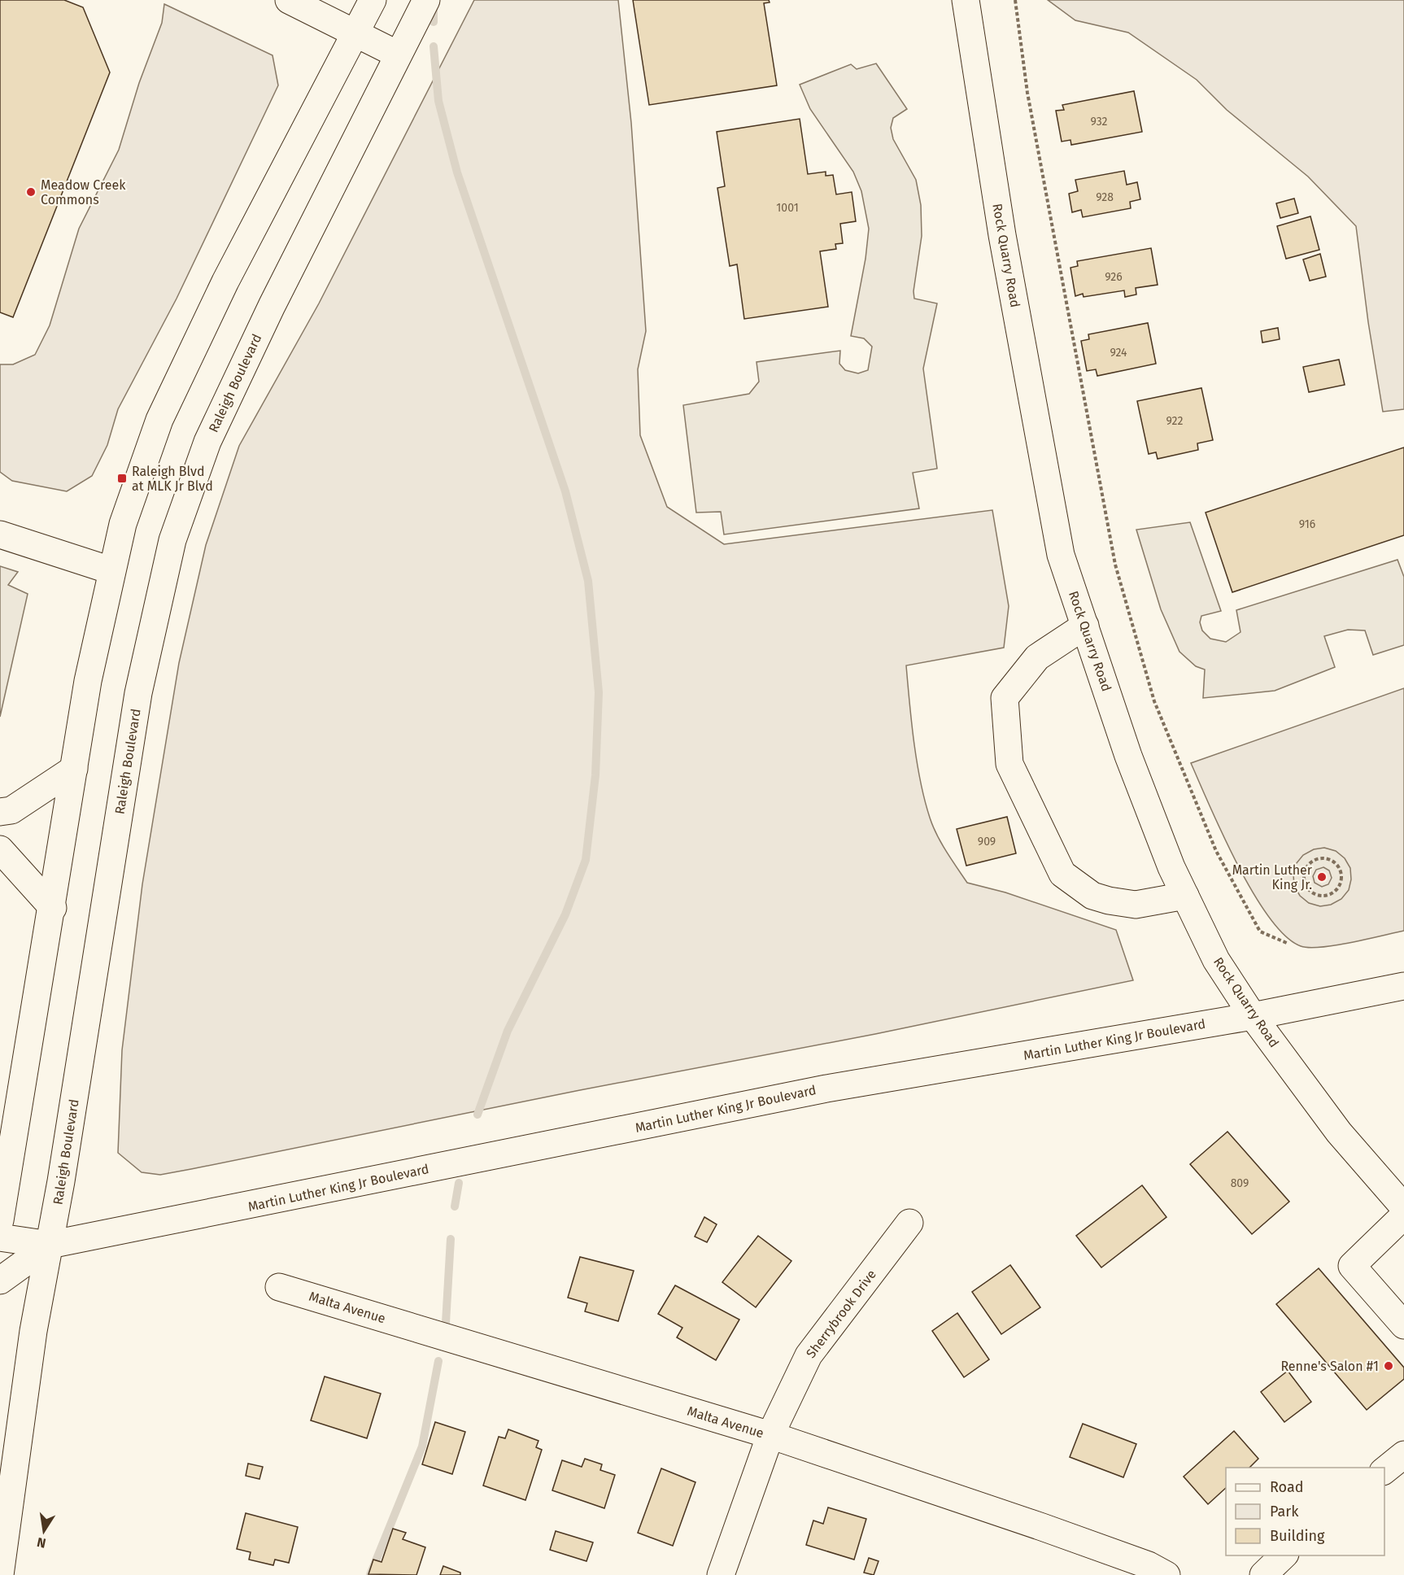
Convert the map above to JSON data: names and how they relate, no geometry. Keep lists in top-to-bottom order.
{
  "streets": {
    "main road": [
      "Rock Quarry Road",
      "Raleigh Boulevard",
      "Martin Luther King Jr Boulevard",
      "Malta Avenue",
      "Sherrybrook Drive"
    ]
  },
  "crossings": [
    ["Rock Quarry Road", "Martin Luther King Jr Boulevard"],
    ["Raleigh Boulevard", "Martin Luther King Jr Boulevard"],
    ["Malta Avenue", "Sherrybrook Drive"]
  ],
  "places": {
    "other": ["Meadow Creek Commons", "Martin Luther King Jr.", "Renne's Salon #1"],
    "transit": ["Raleigh Blvd at MLK Jr Blvd"]
  },
  "house_numbers": [
    "932",
    "928",
    "1001",
    "926",
    "924",
    "922",
    "916",
    "909",
    "809"
  ],
  "legend": ["Road", "Park", "Building"],
  "north": "bottom"
}
